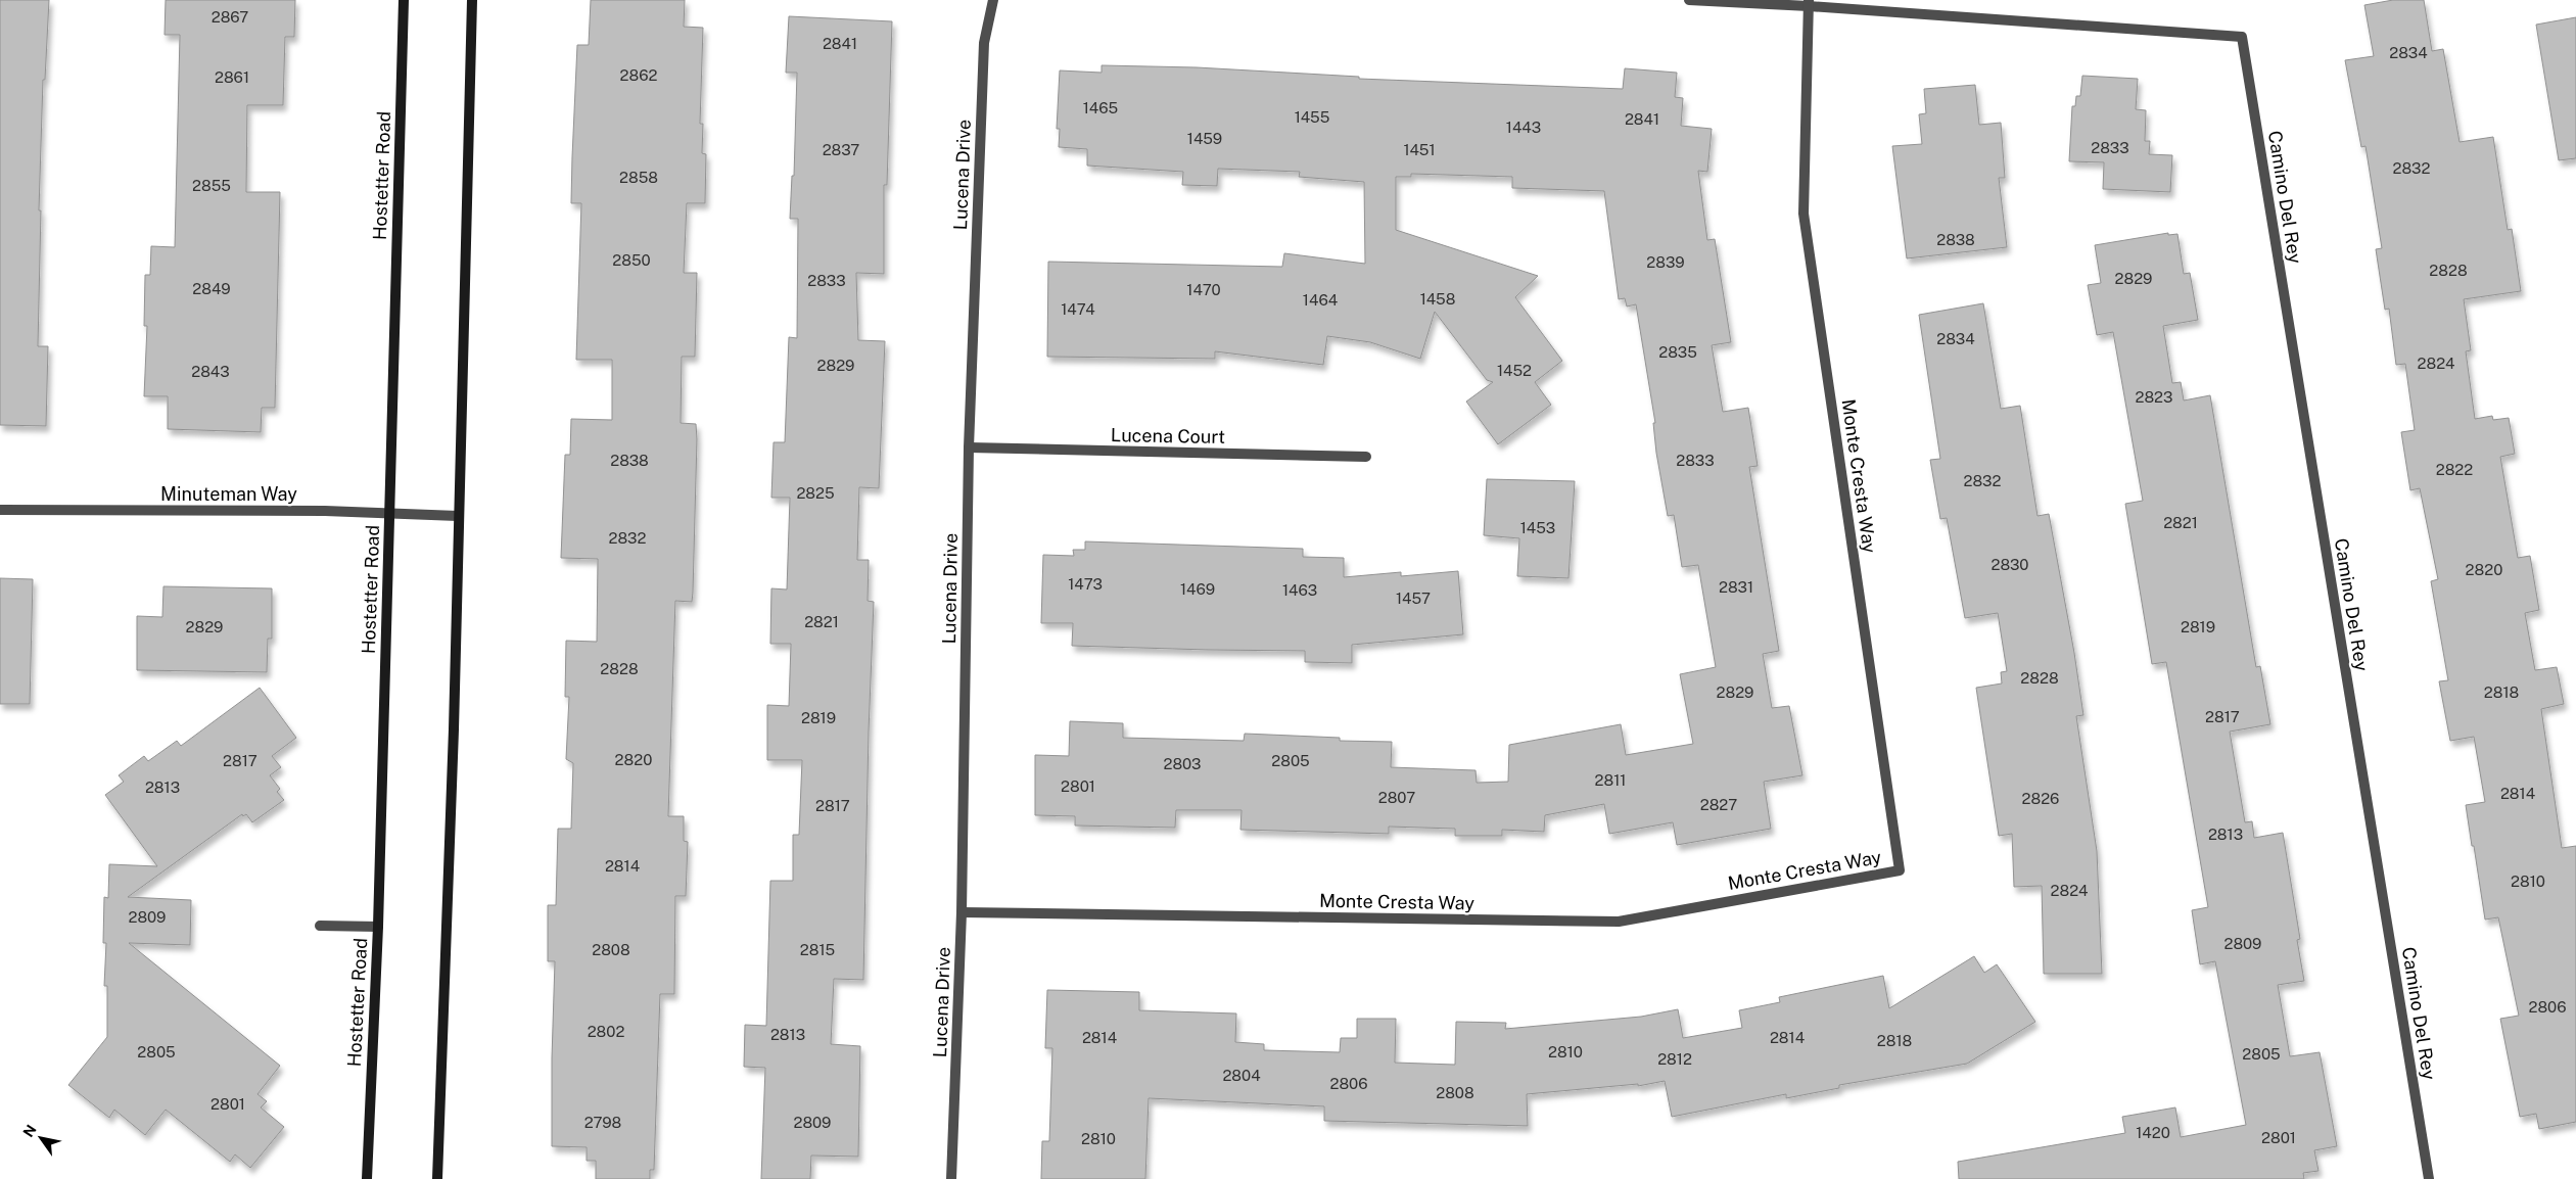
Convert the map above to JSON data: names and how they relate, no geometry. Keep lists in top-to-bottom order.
{
  "streets": {
    "main road": ["Hostetter Road"],
    "street": [
      "Lucena Drive",
      "Camino Del Rey",
      "Lucena Court",
      "Monte Cresta Way",
      "Minuteman Way"
    ]
  },
  "crossings": [
    ["Lucena Drive", "Lucena Court"],
    ["Lucena Drive", "Monte Cresta Way"],
    ["Hostetter Road", "Minuteman Way"],
    ["Camino Del Rey", "Monte Cresta Way"]
  ],
  "house_numbers": [
    "2867",
    "2841",
    "2834",
    "2862",
    "2861",
    "1465",
    "1455",
    "2841",
    "1443",
    "1459",
    "2833",
    "2837",
    "1451",
    "2832",
    "2858",
    "2855",
    "2838",
    "2850",
    "2839",
    "2828",
    "2829",
    "2833",
    "2849",
    "1470",
    "1458",
    "1464",
    "1474",
    "2834",
    "2835",
    "2824",
    "2829",
    "1452",
    "2843",
    "2823",
    "2838",
    "2833",
    "2822",
    "2832",
    "2825",
    "2821",
    "1453",
    "2832",
    "2830",
    "2820",
    "1473",
    "2831",
    "1469",
    "1463",
    "1457",
    "2821",
    "2829",
    "2819",
    "2828",
    "2828",
    "2829",
    "2818",
    "2817",
    "2819",
    "2820",
    "2817",
    "2805",
    "2803",
    "2811",
    "2801",
    "2813",
    "2814",
    "2807",
    "2826",
    "2827",
    "2817",
    "2813",
    "2814",
    "2810",
    "2824",
    "2809",
    "2809",
    "2808",
    "2815",
    "2806",
    "2802",
    "2813",
    "2814",
    "2814",
    "2818",
    "2805",
    "2810",
    "2805",
    "2812",
    "2804",
    "2806",
    "2808",
    "2801",
    "2798",
    "2809",
    "1420",
    "2801",
    "2810"
  ],
  "north": "top left"
}
